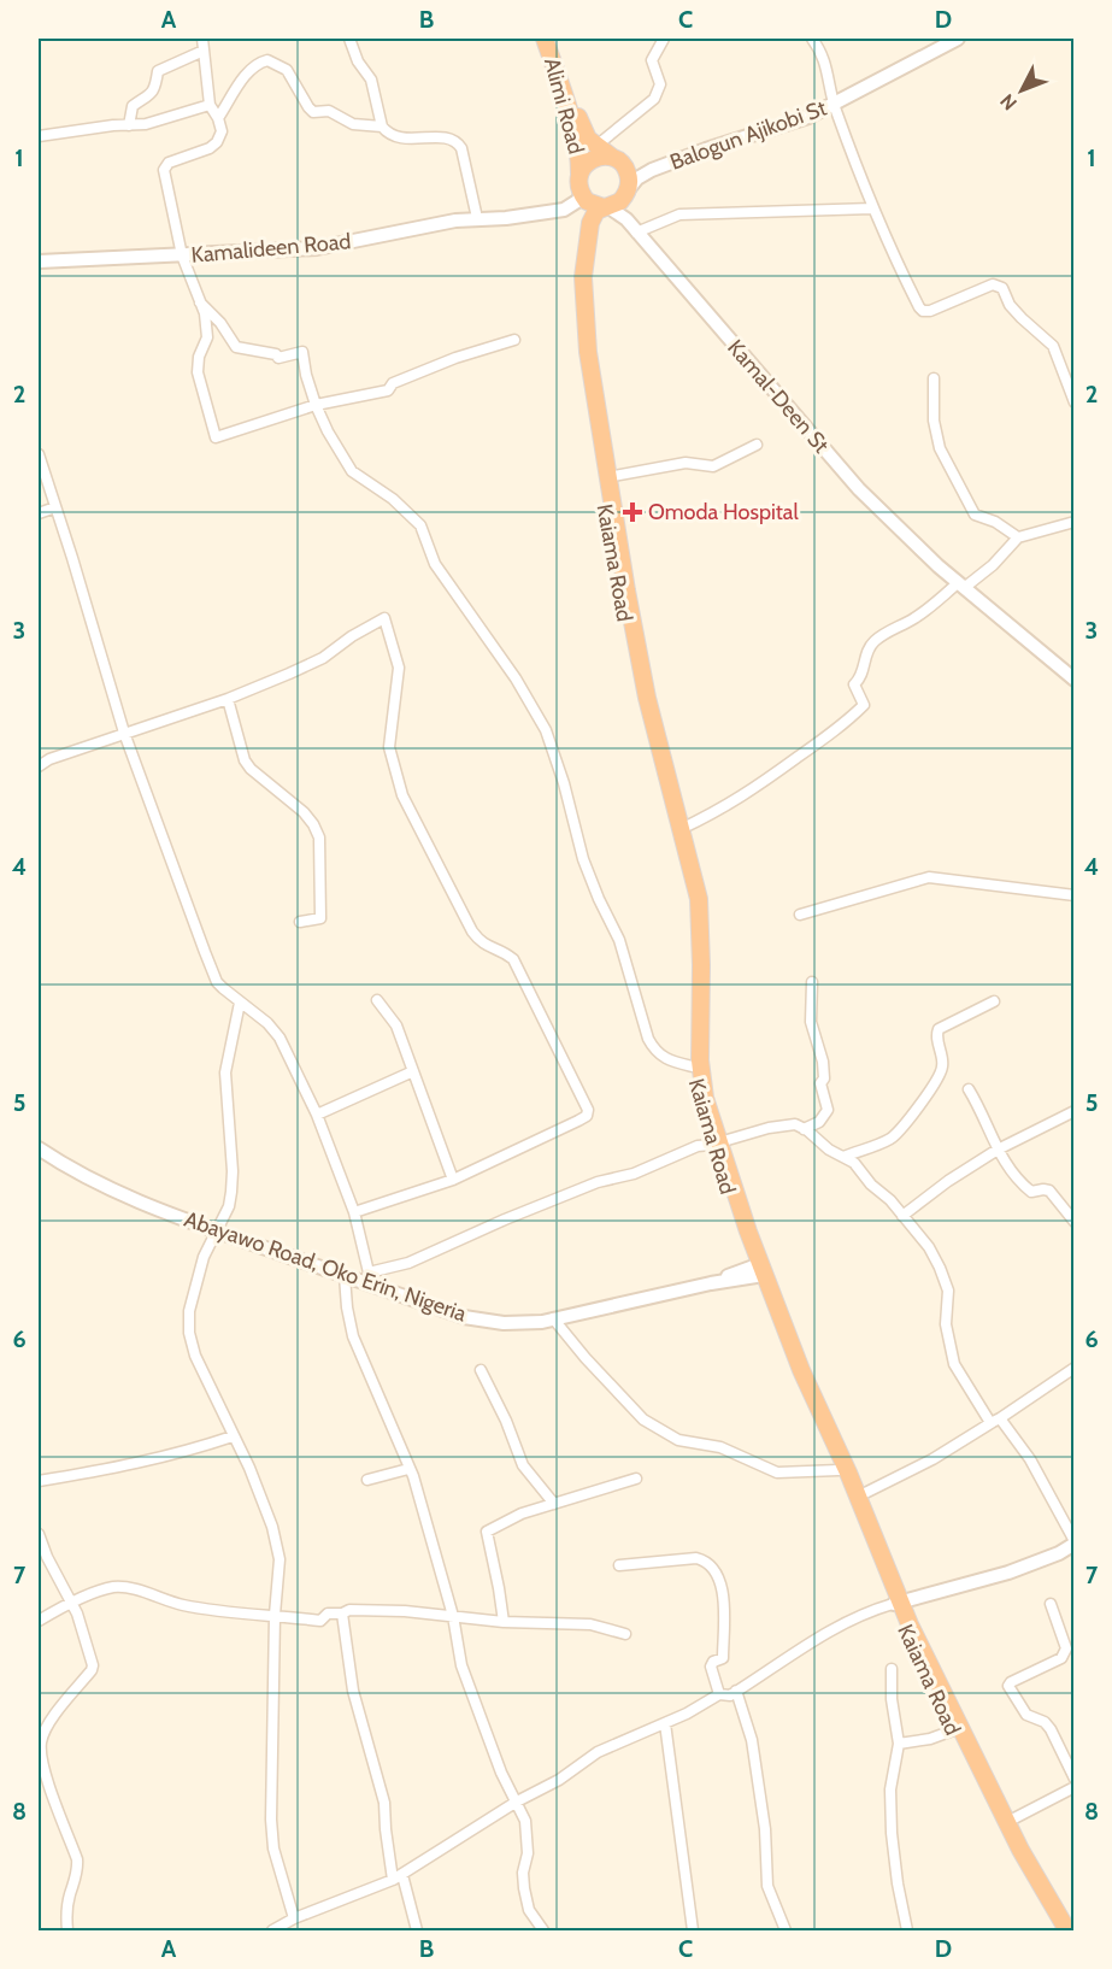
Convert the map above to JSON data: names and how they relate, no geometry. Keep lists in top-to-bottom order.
{
  "streets": {
    "highway": ["Alimi Road", "Kaiama Road"],
    "street": [
      "Balogun Ajikobi St",
      "Kamalideen Road",
      "Kamal-Deen St",
      "Abayawo Road, Oko Erin, Nigeria"
    ]
  },
  "crossings": [
    ["Alimi Road", "Kamalideen Road"],
    ["Alimi Road", "Kaiama Road"],
    ["Kamalideen Road", "Kaiama Road"],
    ["Kaiama Road", "Abayawo Road, Oko Erin, Nigeria"]
  ],
  "places": {
    "health": ["Omoda Hospital"]
  },
  "north": "bottom left",
  "grid": {
    "columns": [
      "A",
      "B",
      "C",
      "D"
    ],
    "rows": [
      "1",
      "2",
      "3",
      "4",
      "5",
      "6",
      "7",
      "8"
    ]
  }
}
